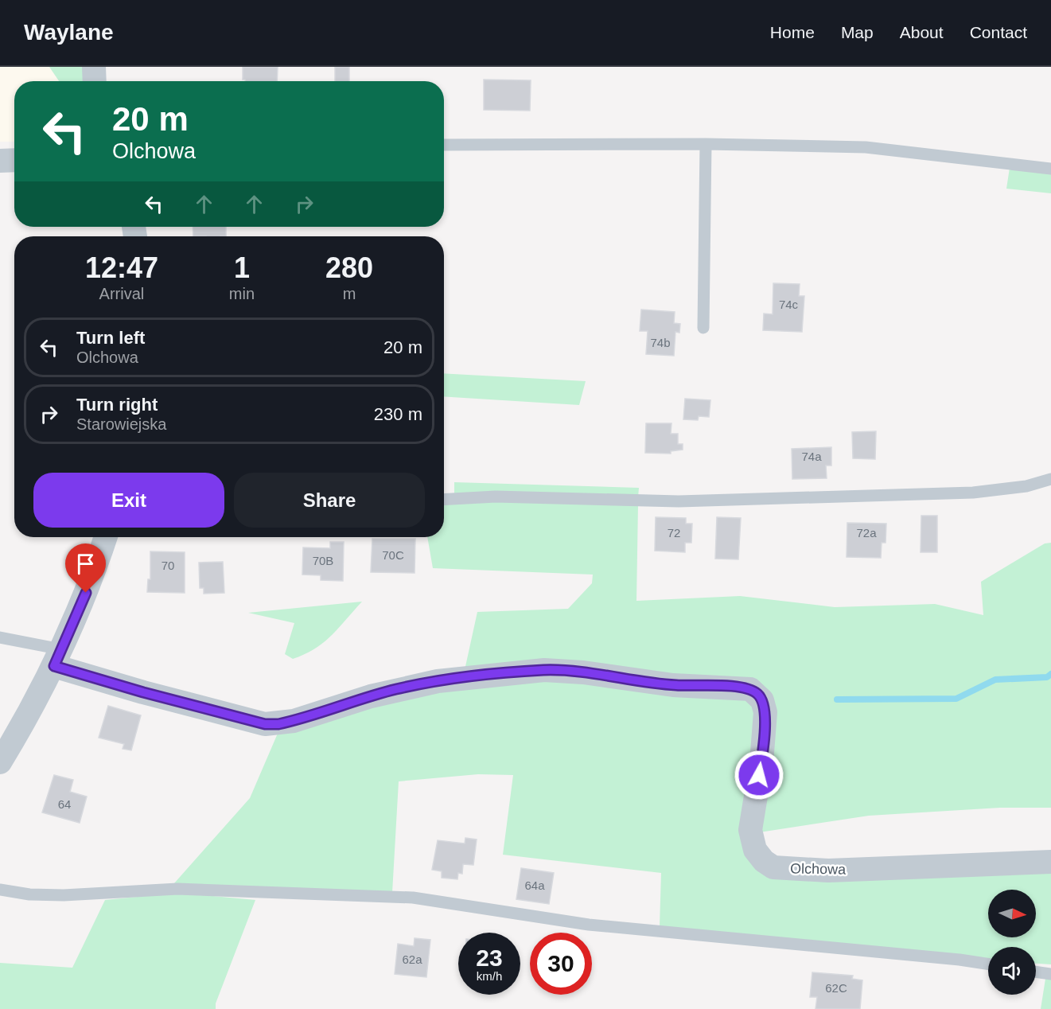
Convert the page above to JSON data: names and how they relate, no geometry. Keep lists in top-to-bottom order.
{
  "streets": {
    "street": ["Olchowa"]
  },
  "house_numbers": [
    "74c",
    "74b",
    "74a",
    "72",
    "72a",
    "70C",
    "70B",
    "70",
    "64",
    "64a",
    "62a",
    "62C"
  ],
  "north": "right",
  "page": {
    "header": "Waylane",
    "nav": [
      "Home",
      "Map",
      "About",
      "Contact"
    ],
    "turn": ["20 m", "Olchowa"],
    "eta": [
      "12:47",
      "Arrival",
      "1",
      "min",
      "280",
      "m"
    ],
    "list": [
      {
        "name": "Turn left",
        "note": "Olchowa",
        "value": "20 m"
      },
      {
        "name": "Turn right",
        "note": "Starowiejska",
        "value": "230 m"
      }
    ],
    "buttons": ["Exit", "Share"],
    "speed": "23 km/h",
    "limit": "30"
  }
}
